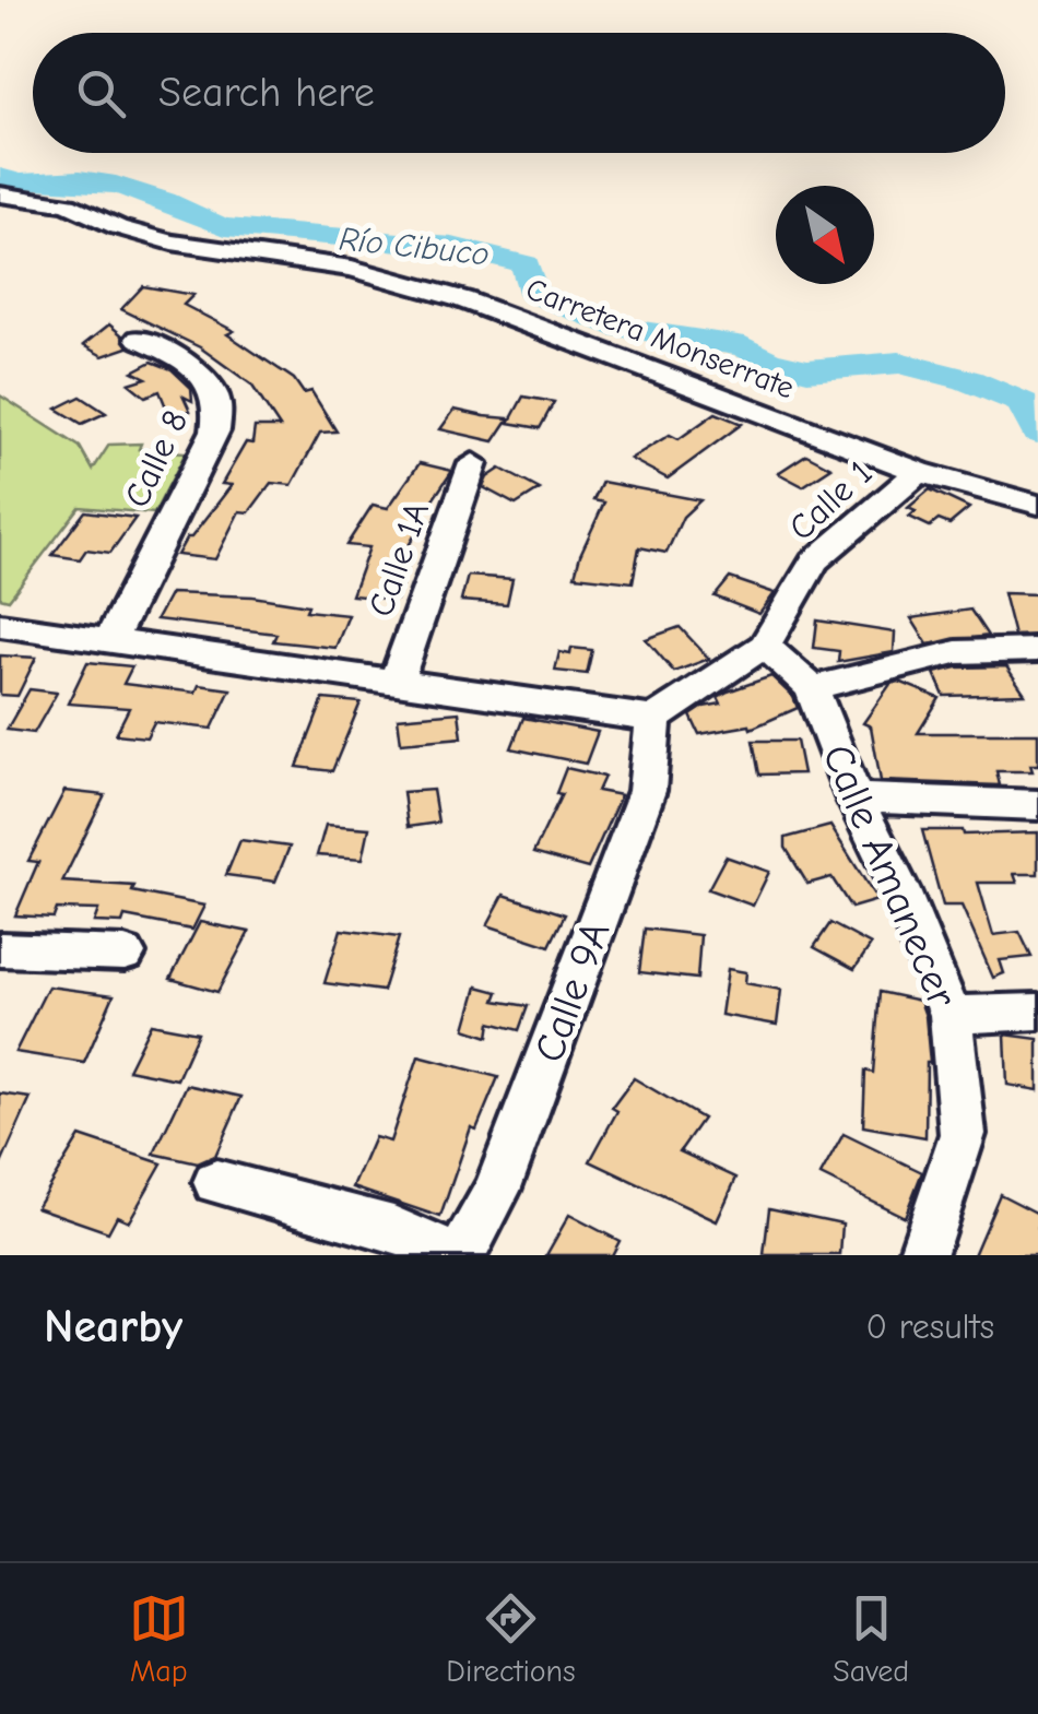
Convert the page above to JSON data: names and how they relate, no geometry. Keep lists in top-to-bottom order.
{
  "streets": {
    "street": [
      "Carretera Monserrate",
      "Calle 8",
      "Calle 1",
      "Calle 1A",
      "Calle Amanecer",
      "Calle 9A"
    ]
  },
  "crossings": [
    ["Carretera Monserrate", "Calle 1"],
    ["Calle 1", "Calle Amanecer"]
  ],
  "water": ["Río Cibuco"],
  "north": "bottom right",
  "page": {
    "search": "Search here",
    "heading": ["Nearby", "0 results"],
    "nav": ["Map", "Directions", "Saved"]
  }
}
